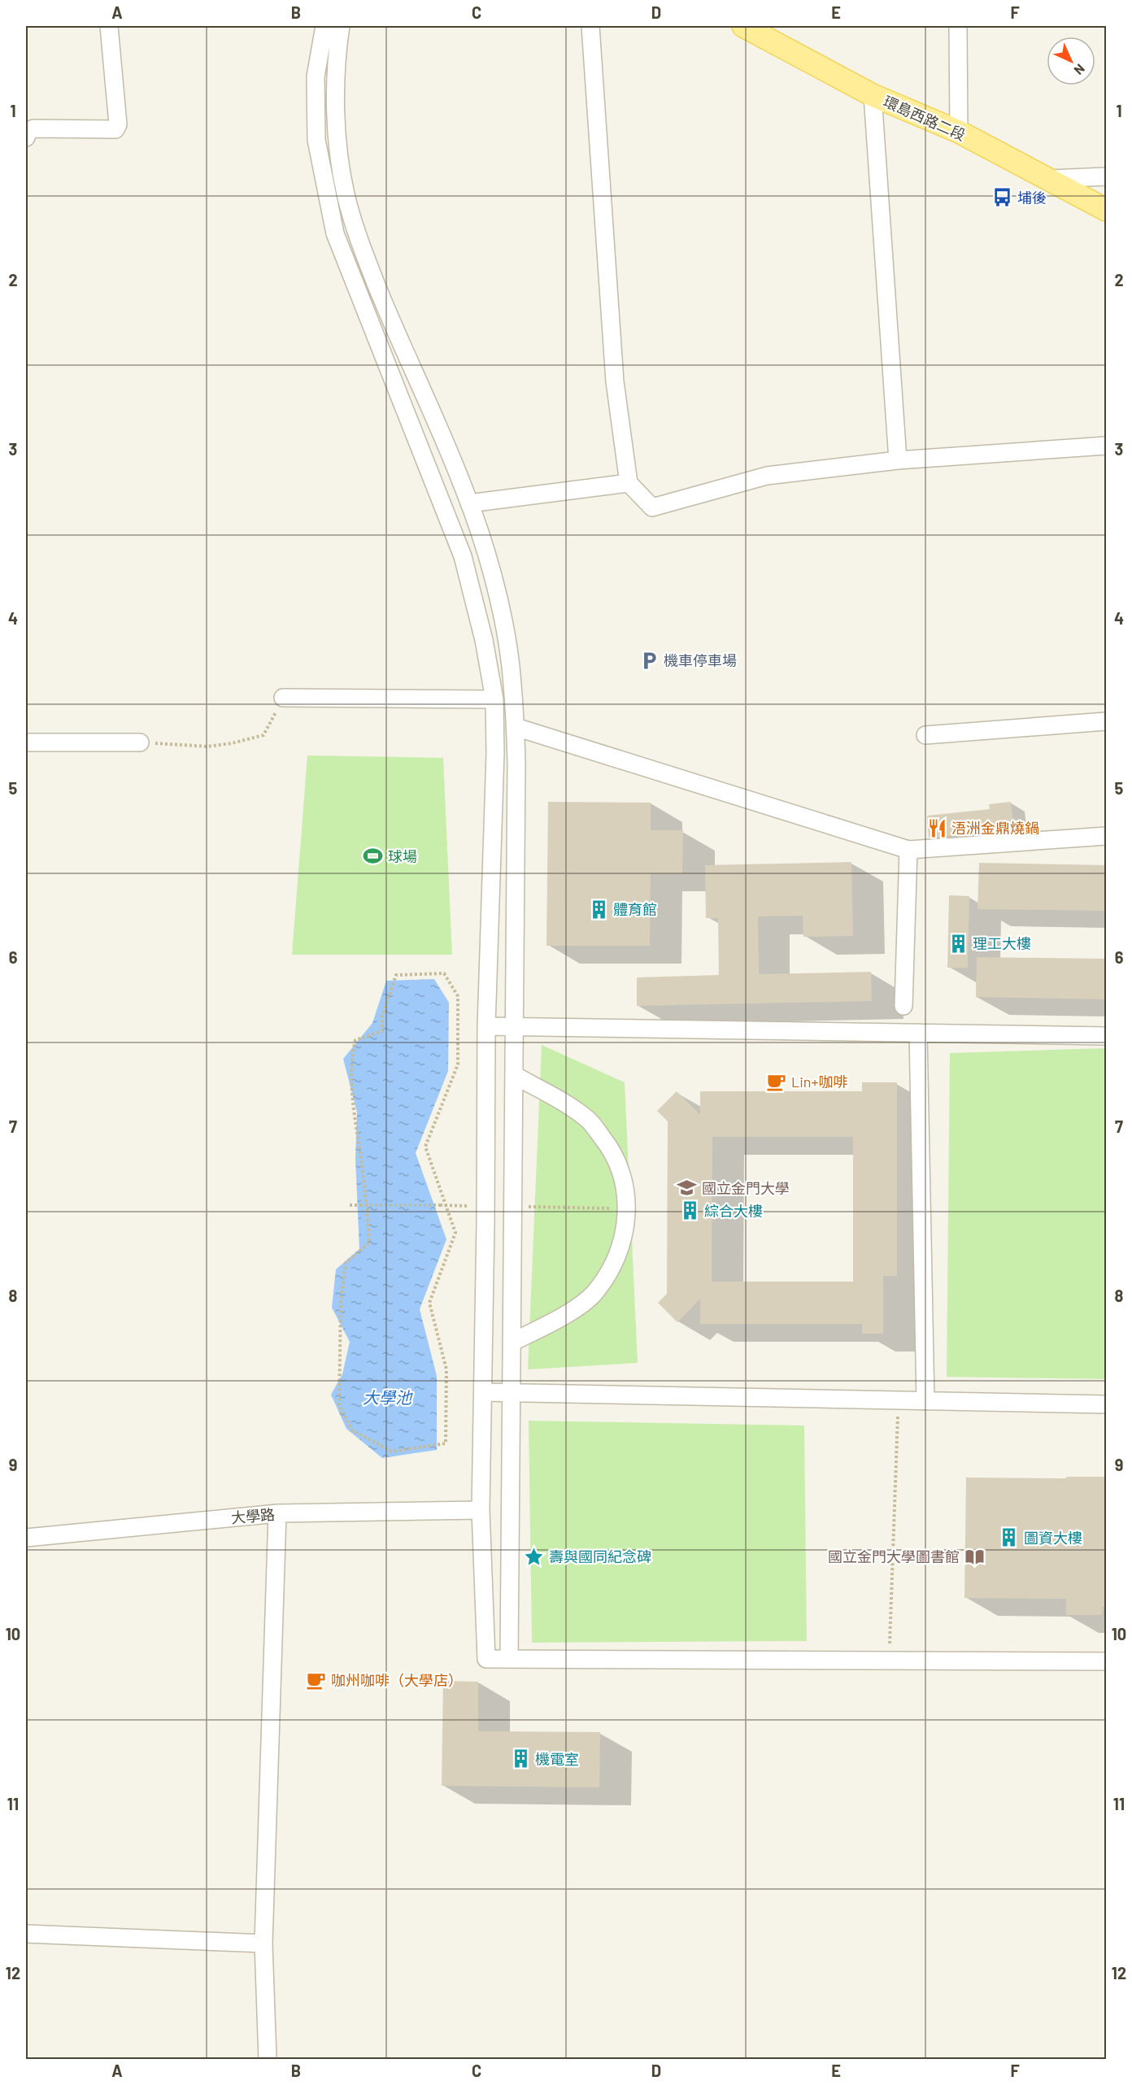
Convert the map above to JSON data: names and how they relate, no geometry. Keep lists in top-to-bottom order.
{
  "streets": {
    "main road": ["環島西路二段"],
    "street": ["大學路"]
  },
  "water": ["大學池"],
  "places": {
    "bus stop": ["埔後"],
    "parking": ["機車停車場"],
    "restaurant": ["浯洲金鼎燒鍋"],
    "sports": ["球場"],
    "building": [
      "體育館",
      "理工大樓",
      "綜合大樓",
      "圖資大樓",
      "機電室"
    ],
    "cafe": ["Lin+咖啡", "咖州咖啡（大學店）"],
    "school or university": ["國立金門大學"],
    "place": ["壽與國同紀念碑"],
    "library": ["國立金門大學圖書館"]
  },
  "north": "bottom right",
  "grid": {
    "columns": [
      "A",
      "B",
      "C",
      "D",
      "E",
      "F"
    ],
    "rows": [
      "1",
      "2",
      "3",
      "4",
      "5",
      "6",
      "7",
      "8",
      "9",
      "10",
      "11",
      "12"
    ]
  }
}
